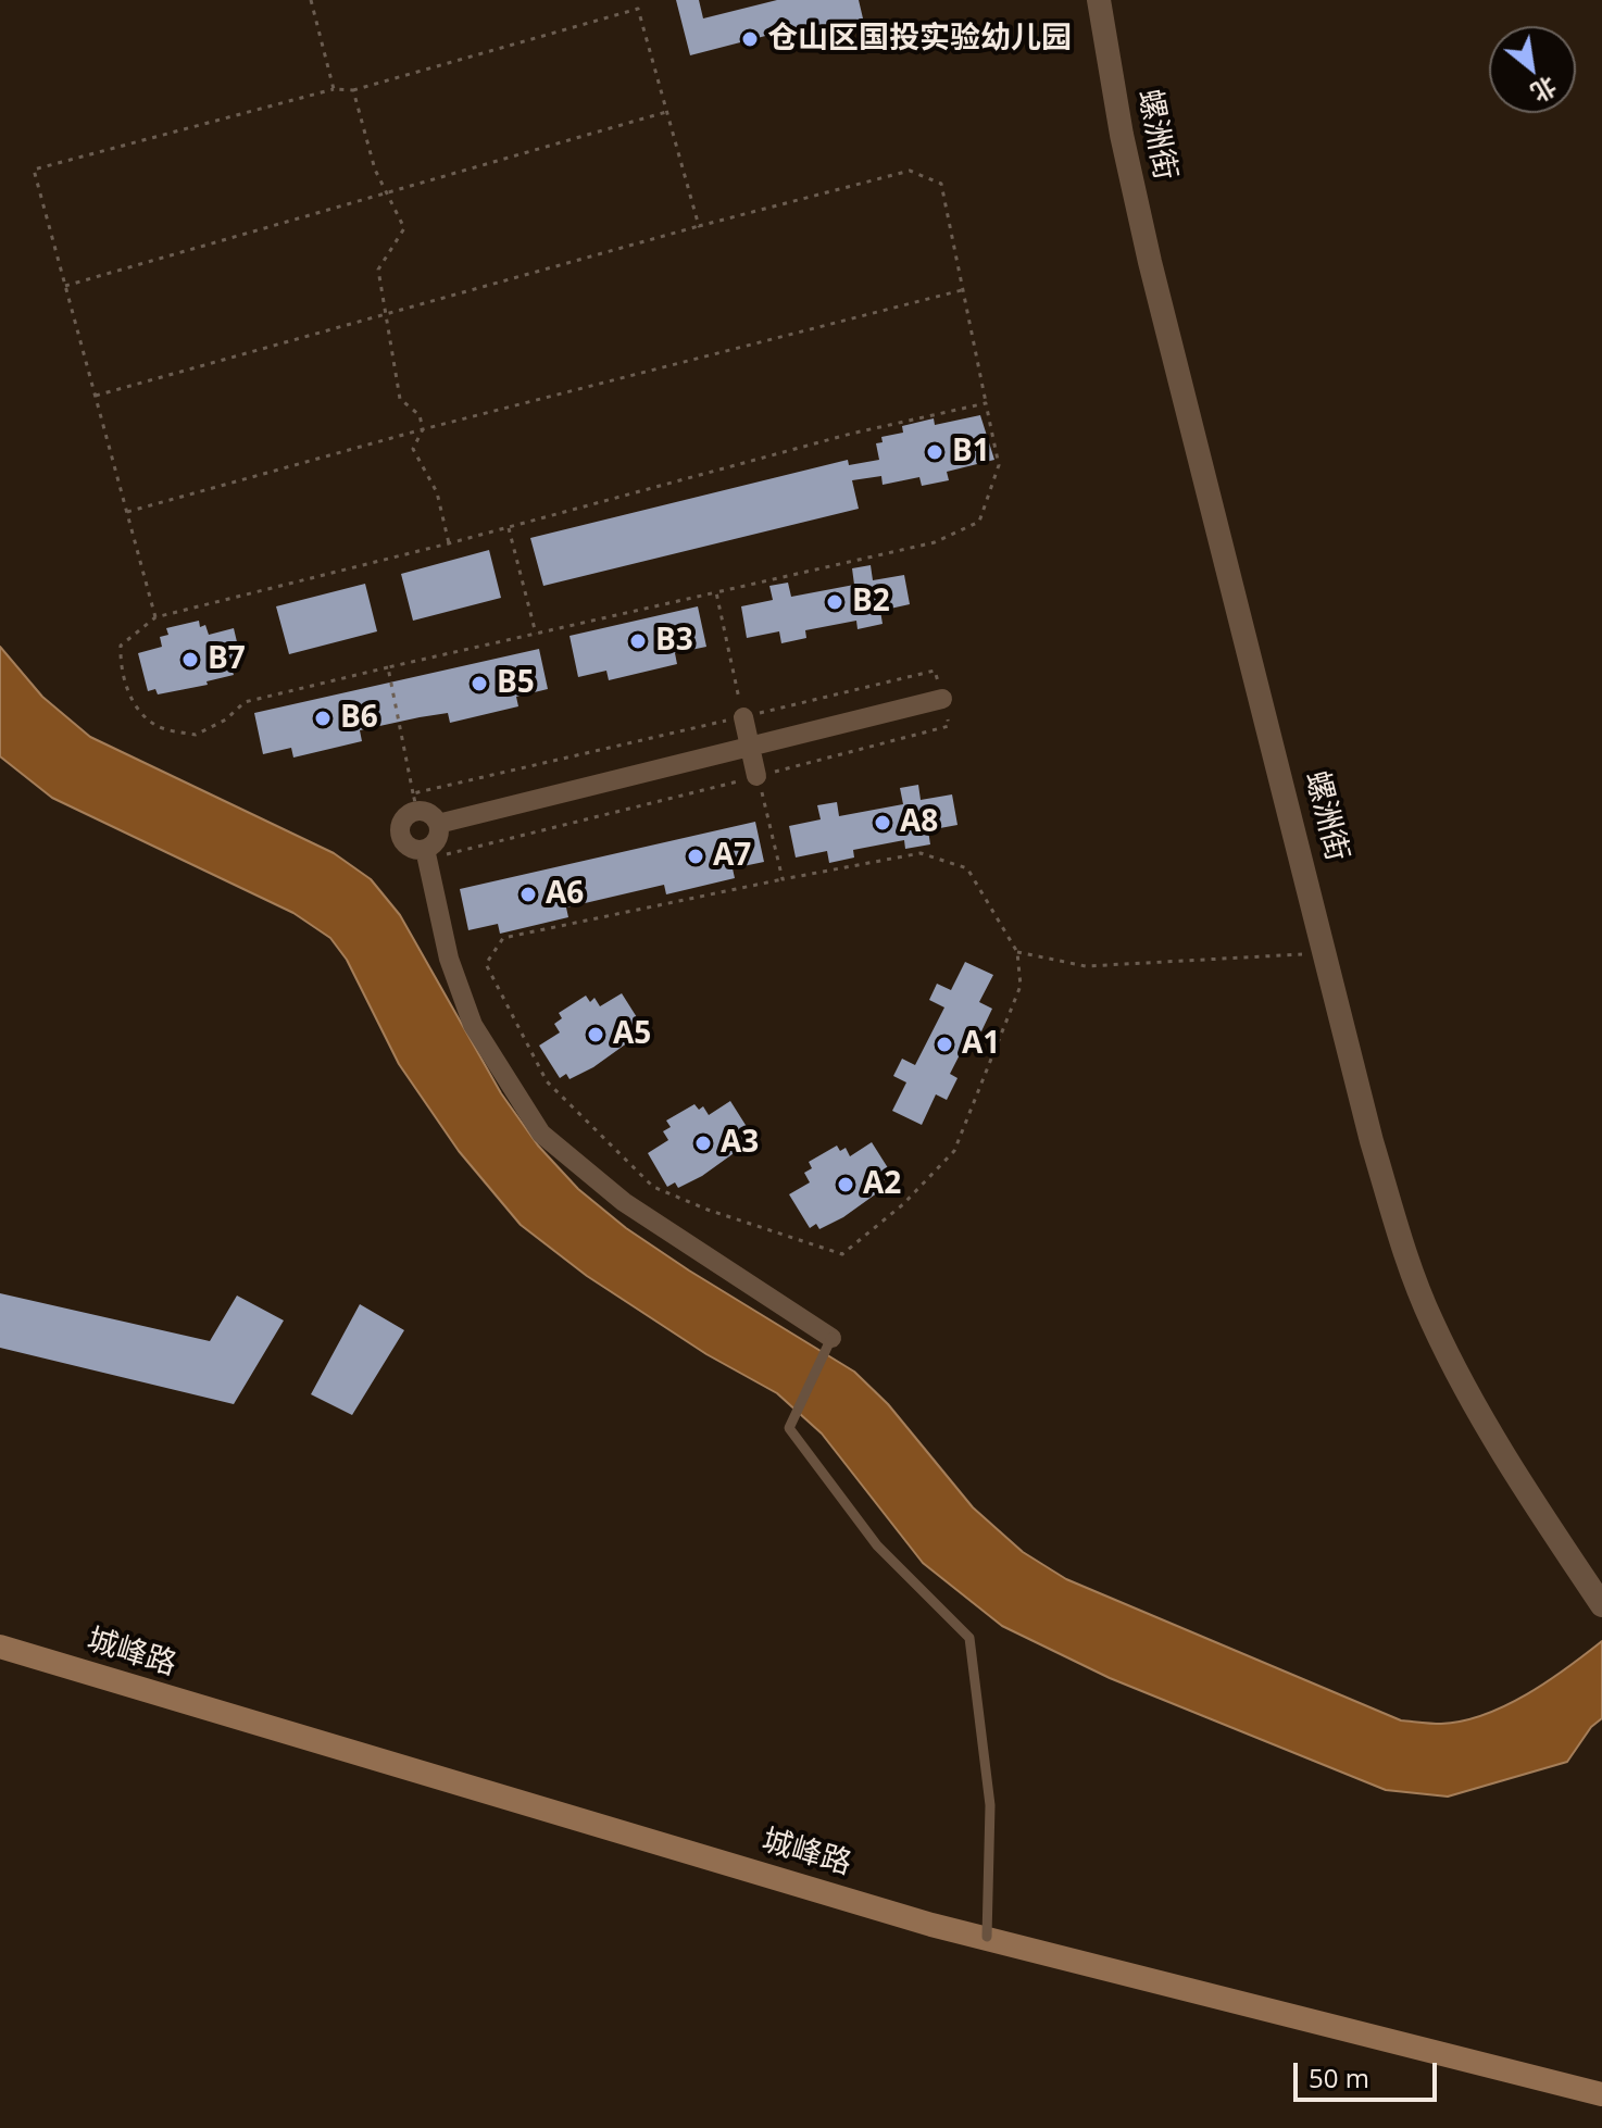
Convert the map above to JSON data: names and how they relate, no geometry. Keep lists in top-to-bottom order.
{
  "streets": {
    "main road": ["城峰路"],
    "street": ["螺洲街"]
  },
  "places": [
    "仓山区国投实验幼儿园",
    "B1",
    "B2",
    "B3",
    "B7",
    "B5",
    "B6",
    "A8",
    "A7",
    "A6",
    "A5",
    "A1",
    "A3",
    "A2"
  ],
  "scale_bar": "50 m",
  "north": "bottom right"
}
